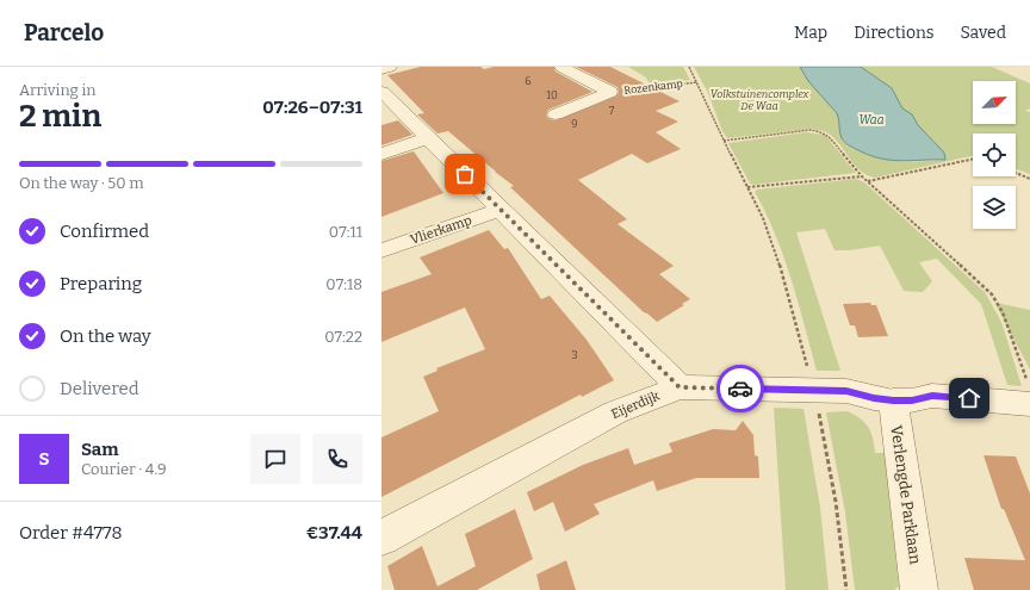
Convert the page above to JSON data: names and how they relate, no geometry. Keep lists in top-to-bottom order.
{
  "streets": {
    "street": [
      "Rozenkamp",
      "Vlierkamp",
      "Eijerdijk",
      "Verlengde Parklaan"
    ]
  },
  "crossings": [
    ["Eijerdijk", "Verlengde Parklaan"]
  ],
  "water": ["Waa"],
  "parks": ["Volkstuinencomplex De Waa"],
  "house_numbers": [
    "6",
    "10",
    "7",
    "9",
    "3"
  ],
  "north": "top right",
  "page": {
    "header": "Parcelo",
    "nav": ["Map", "Directions", "Saved"],
    "heading": ["2 min", "Arriving in", "07:26–07:31"],
    "panel": [
      "Sam",
      "Courier · 4.9",
      "Order #4778",
      "€37.44"
    ],
    "bar": "On the way · 50 m",
    "list": [
      ["Confirmed", "07:11"],
      ["Preparing", "07:18"],
      ["On the way", "07:22"],
      "Delivered"
    ],
    "round": "S"
  }
}
